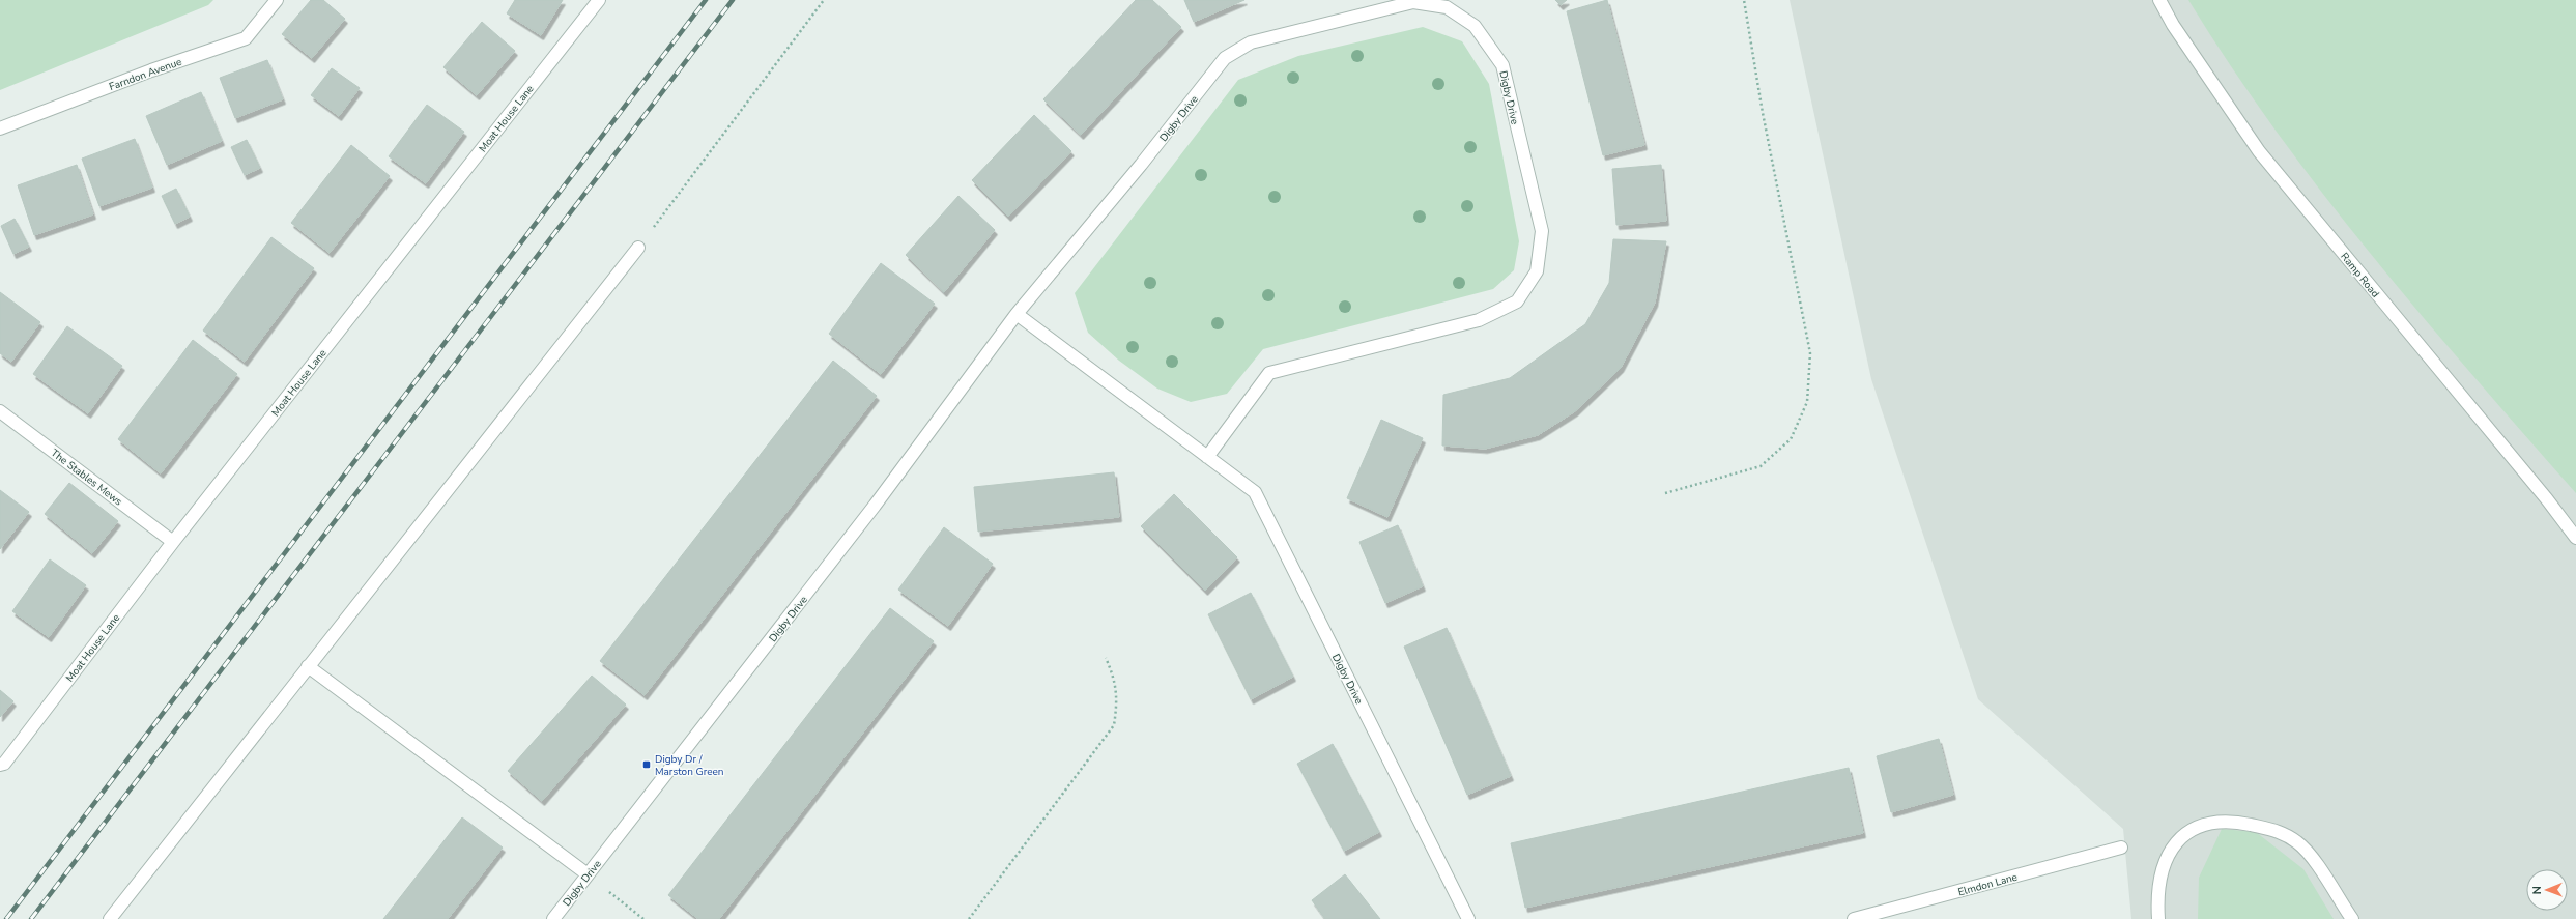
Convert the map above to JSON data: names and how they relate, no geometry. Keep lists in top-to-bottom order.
{
  "streets": {
    "street": [
      "Farndon Avenue",
      "Digby Drive",
      "Moat House Lane",
      "Ramp Road",
      "The Stables Mews",
      "Elmdon Lane"
    ]
  },
  "crossings": [
    ["Moat House Lane", "The Stables Mews"]
  ],
  "places": {
    "transit": ["Digby Dr / Marston Green"]
  },
  "north": "left"
}
